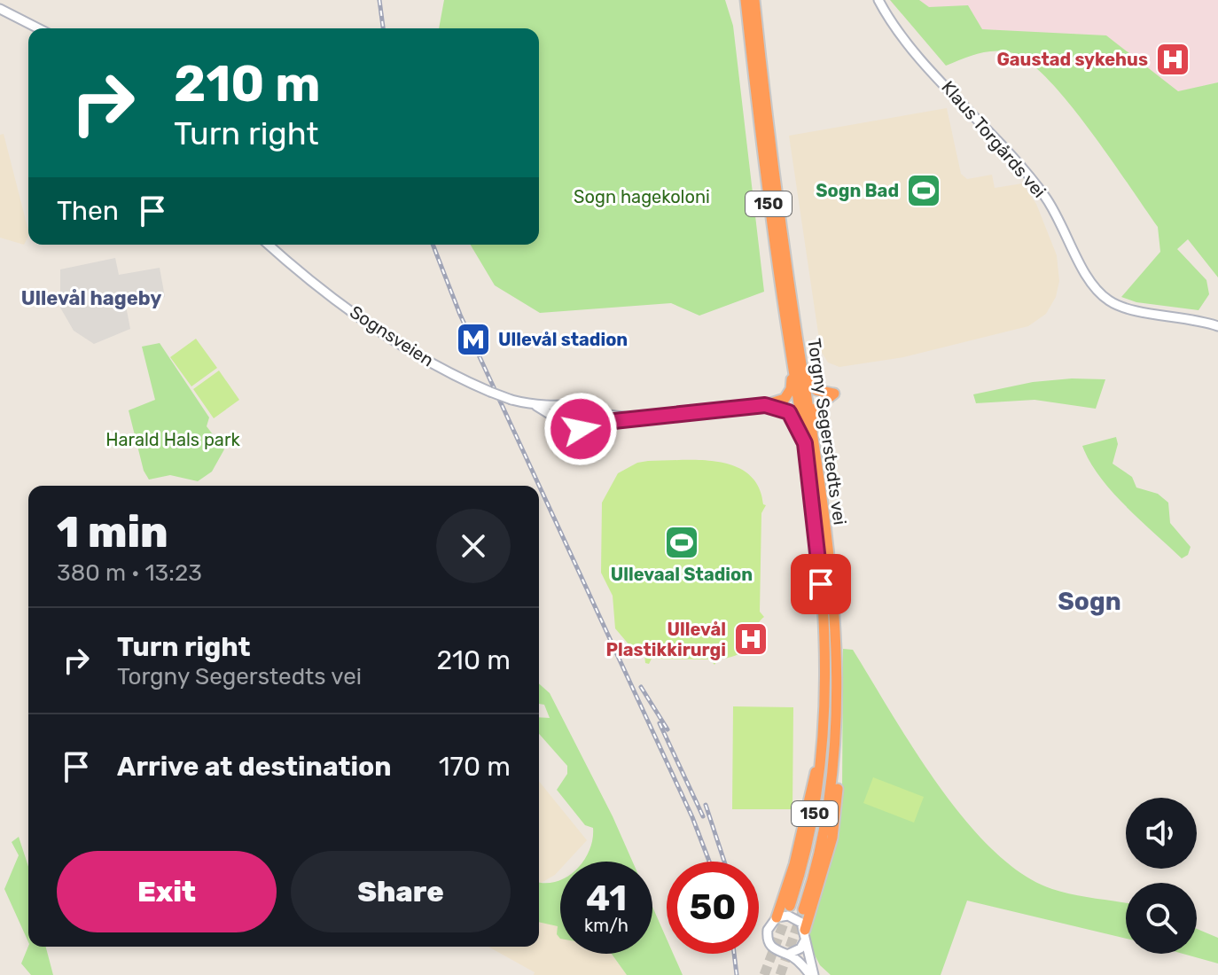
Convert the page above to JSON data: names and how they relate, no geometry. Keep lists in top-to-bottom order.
{
  "streets": {
    "highway": ["150", "Torgny Segerstedts vei"],
    "main road": ["Klaus Torgårds vei", "Sognsveien"]
  },
  "districts": ["Ullevål hageby", "Sogn"],
  "parks": ["Sogn hagekoloni", "Harald Hals park"],
  "places": {
    "hospital": ["Gaustad sykehus", "Ullevål Plastikkirurgi"],
    "sports": ["Sogn Bad", "Ullevaal Stadion"],
    "metro station": ["Ullevål stadion"]
  },
  "page": {
    "turn": ["210 m", "Turn right"],
    "then": "Then",
    "heading": ["1 min", "380 m · 13:23"],
    "list": [
      {
        "name": "Turn right",
        "note": "Torgny Segerstedts vei",
        "value": "210 m"
      },
      {
        "name": "Arrive at destination",
        "value": "170 m"
      }
    ],
    "buttons": ["Exit", "Share"],
    "speed": "41 km/h",
    "limit": "50"
  }
}
